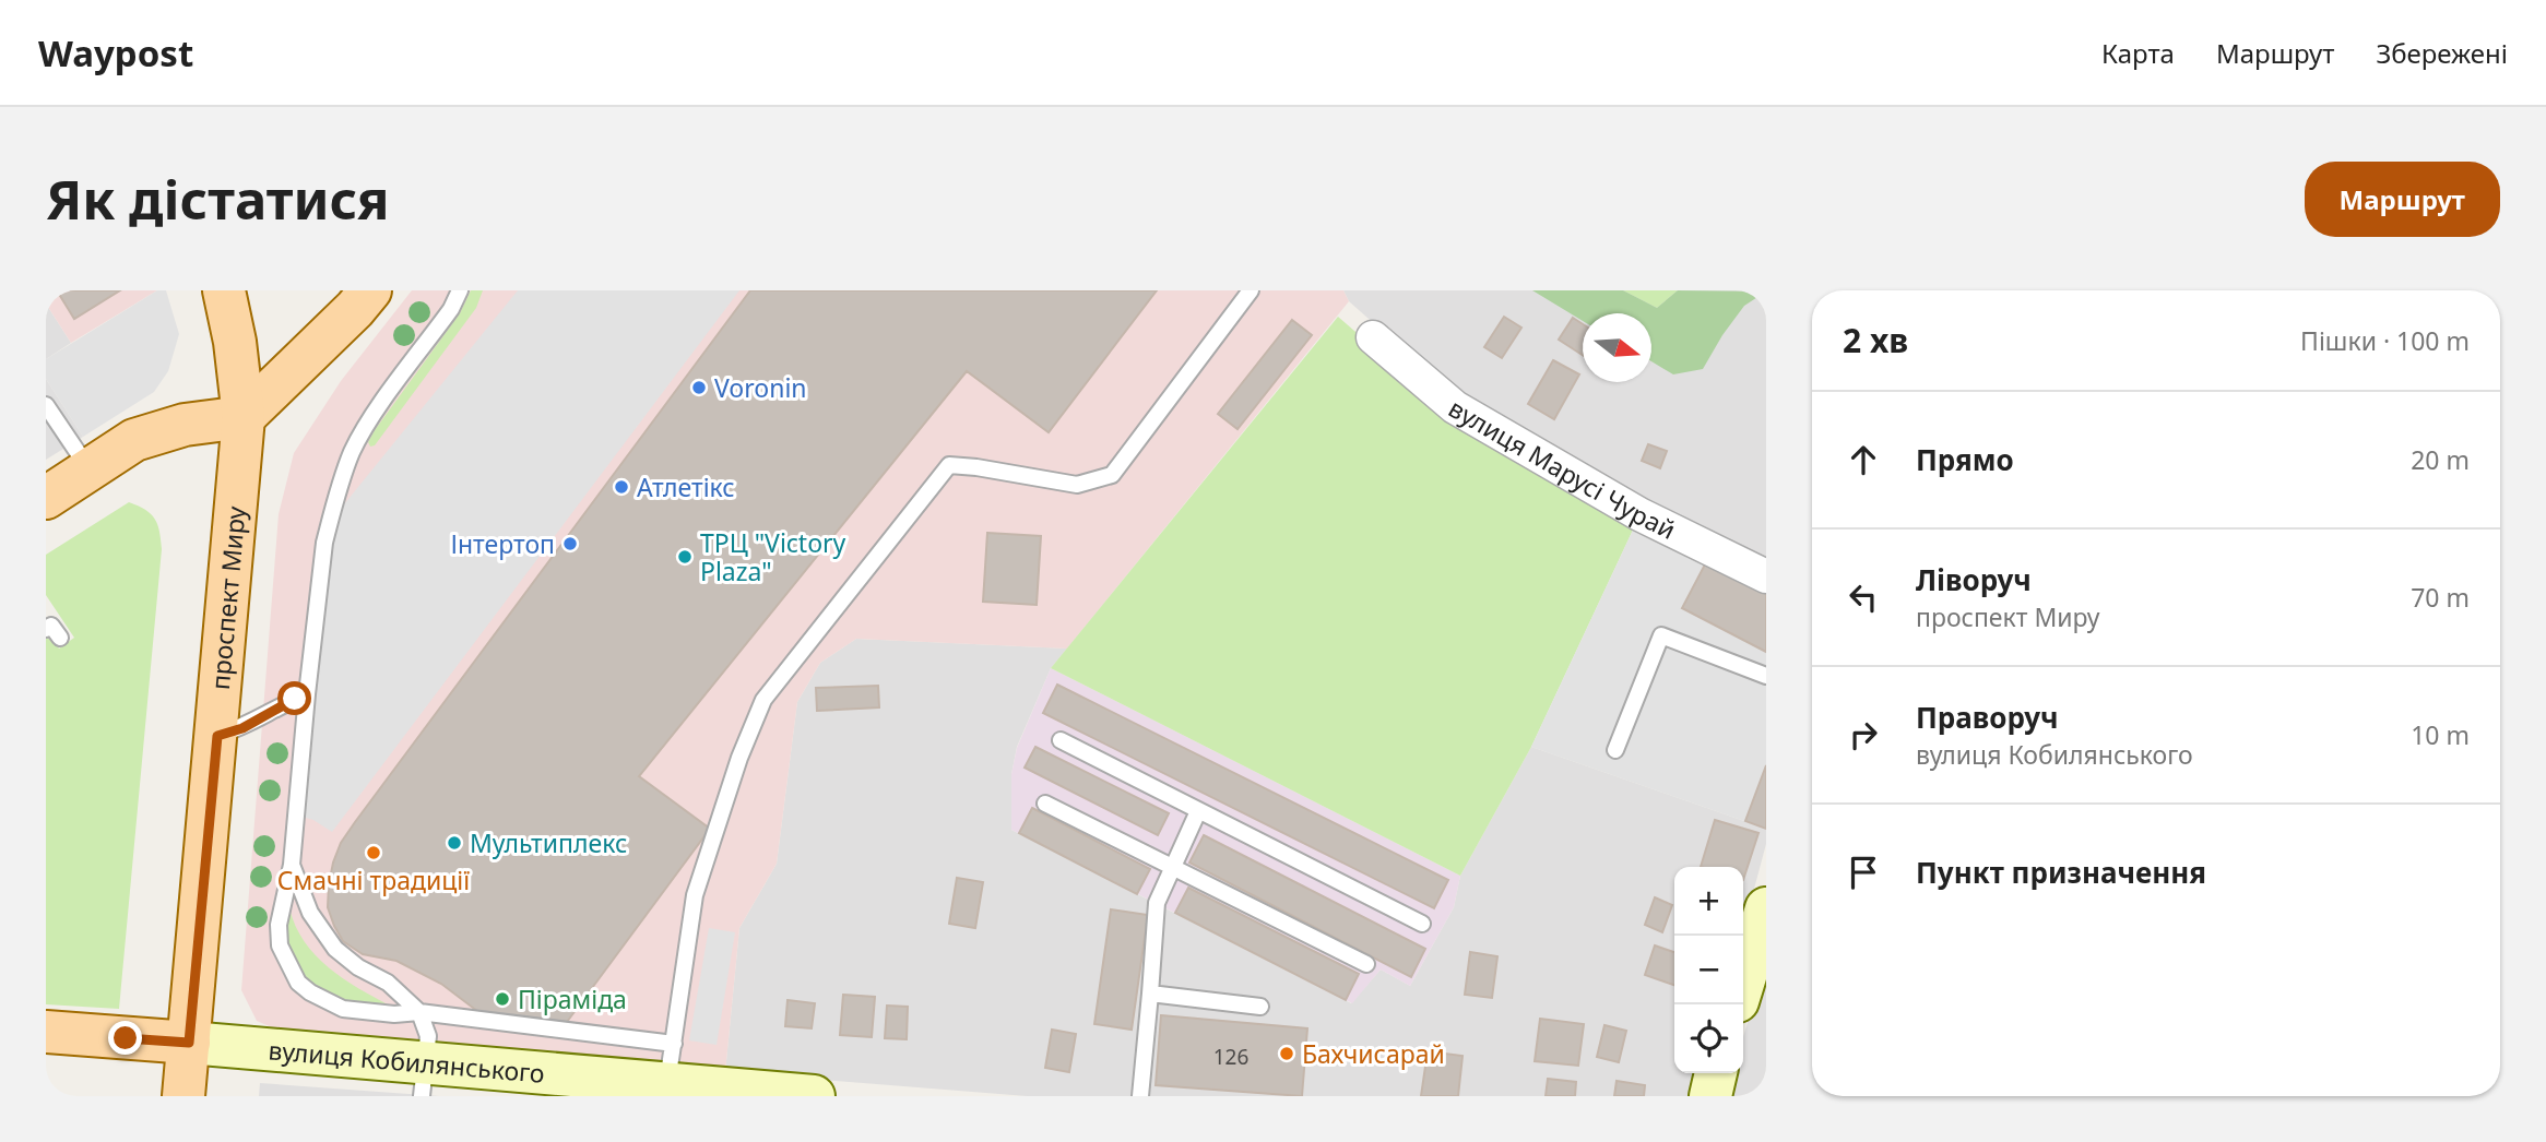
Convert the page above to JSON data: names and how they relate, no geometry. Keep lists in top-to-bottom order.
{
  "streets": {
    "main road": ["проспект Миру", "вулиця Кобилянського"],
    "street": ["вулиця Марусі Чурай"]
  },
  "crossings": [
    ["проспект Миру", "вулиця Кобилянського"]
  ],
  "places": [
    "Voronin",
    "Атлетікс",
    "Інтертоп",
    "ТРЦ \"Victory Plaza\"",
    "Мультиплекс",
    "Смачні традиції",
    "Піраміда",
    "Бахчисарай"
  ],
  "house_numbers": ["126"],
  "north": "right",
  "page": {
    "header": "Waypost",
    "nav": ["Карта", "Маршрут", "Збережені"],
    "buttons": "Маршрут",
    "title": "Як дістатися",
    "heading": ["2 хв", "Пішки · 100 m"],
    "list": [
      ["Прямо", "20 m"],
      ["Ліворуч", "проспект Миру", "70 m"],
      ["Праворуч", "вулиця Кобилянського", "10 m"],
      "Пункт призначення"
    ],
    "map_buttons": ["+", "−"]
  }
}
